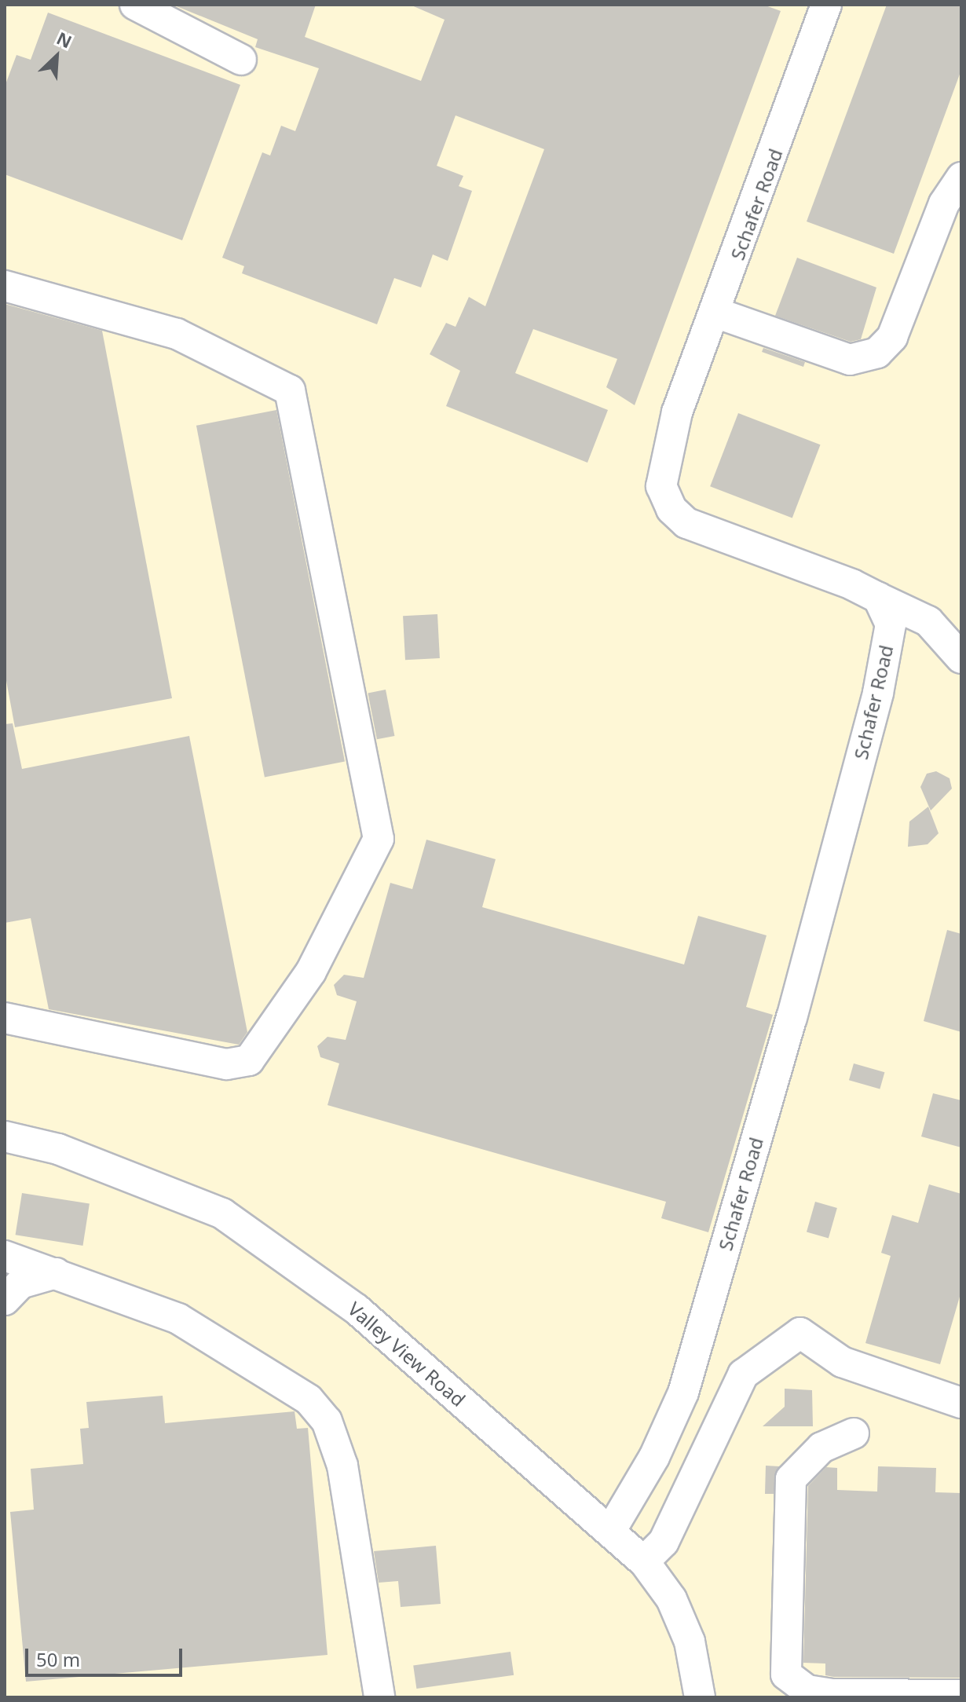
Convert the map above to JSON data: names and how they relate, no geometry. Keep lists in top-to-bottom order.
{
  "streets": {
    "street": ["Schafer Road", "Valley View Road"]
  },
  "crossings": [
    ["Schafer Road", "Valley View Road"]
  ],
  "scale_bar": "50 m",
  "north": "top right"
}
